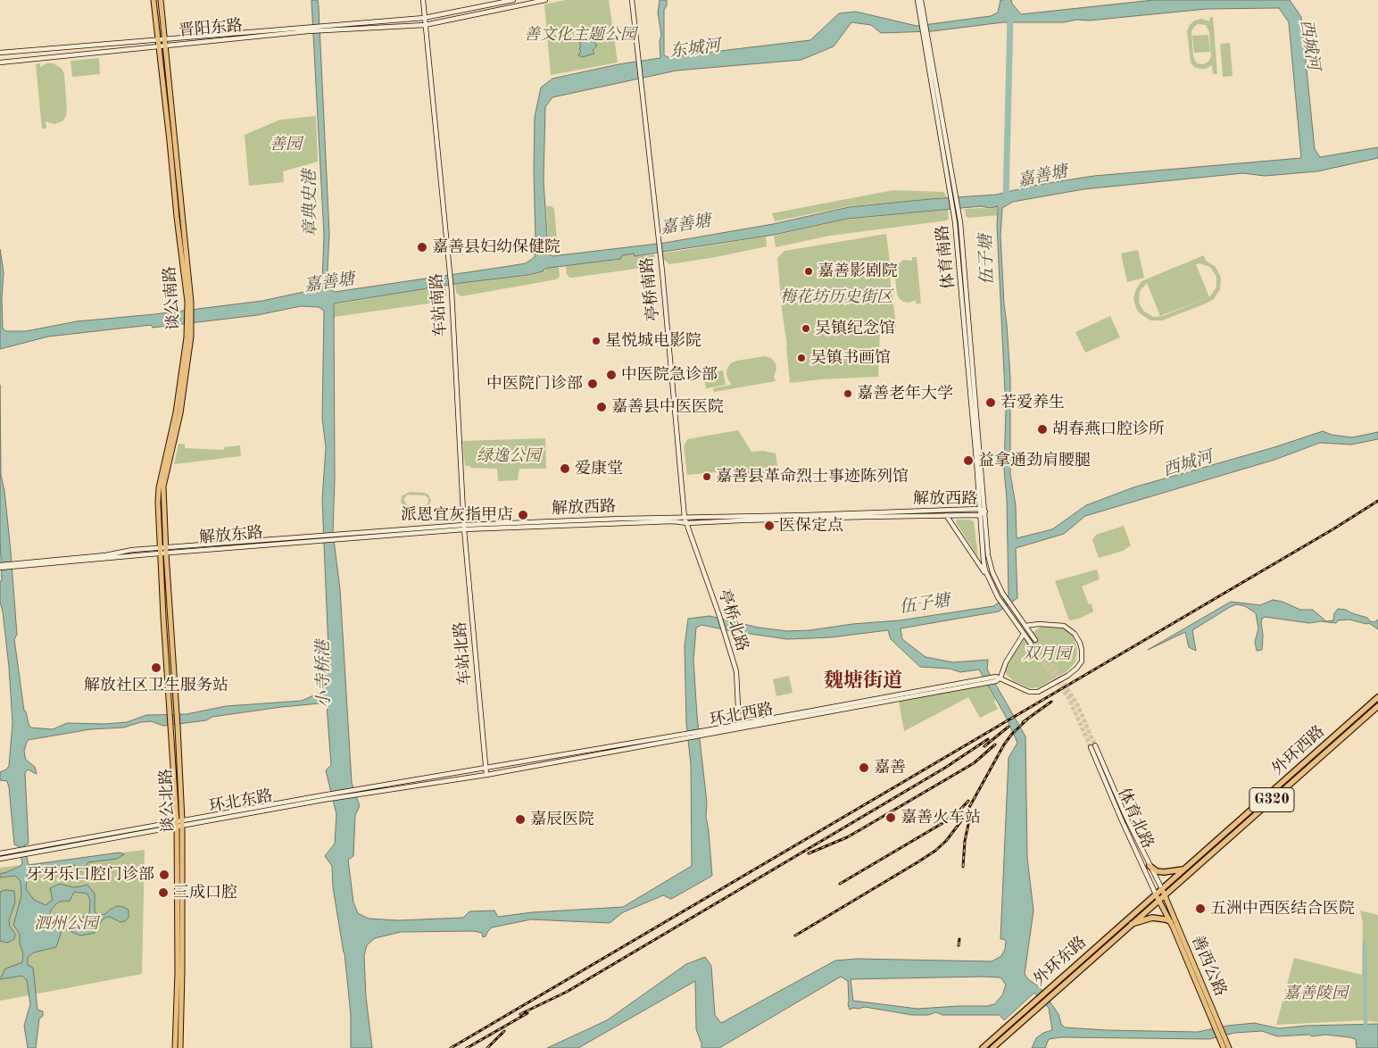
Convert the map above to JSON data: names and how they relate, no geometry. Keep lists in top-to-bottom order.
{
  "streets": {
    "highway": ["外环西路", "G320", "外环东路"],
    "main road": [
      "晋阳东路",
      "体育南路",
      "亭桥南路",
      "谈公南路",
      "车站南路",
      "解放西路",
      "解放东路",
      "亭桥北路",
      "车站北路",
      "环北西路",
      "谈公北路",
      "环北东路",
      "体育北路",
      "善西公路"
    ]
  },
  "crossings": [
    ["晋阳东路", "谈公南路"],
    ["晋阳东路", "车站南路"],
    ["体育南路", "解放西路"],
    ["亭桥南路", "解放西路"],
    ["亭桥南路", "亭桥北路"],
    ["谈公南路", "解放东路"],
    ["谈公南路", "谈公北路"],
    ["车站南路", "解放西路"],
    ["车站南路", "解放东路"],
    ["车站南路", "车站北路"],
    ["解放西路", "解放东路"],
    ["解放西路", "亭桥北路"],
    ["解放西路", "车站北路"],
    ["解放东路", "车站北路"],
    ["解放东路", "谈公北路"],
    ["亭桥北路", "环北西路"],
    ["车站北路", "环北西路"],
    ["车站北路", "环北东路"],
    ["环北西路", "环北东路"],
    ["外环西路", "体育北路"],
    ["外环西路", "外环东路"],
    ["外环西路", "善西公路"],
    ["谈公北路", "环北东路"],
    ["体育北路", "外环东路"],
    ["体育北路", "善西公路"],
    ["外环东路", "善西公路"]
  ],
  "districts": ["魏塘街道"],
  "water": [
    "西城河",
    "东城河",
    "嘉善塘",
    "章典史港",
    "伍子塘",
    "小寺桥港"
  ],
  "parks": [
    "善文化主题公园",
    "善园",
    "梅花坊历史街区",
    "绿逸公园",
    "双月园",
    "泗州公园",
    "嘉善陵园"
  ],
  "places": [
    "嘉善县妇幼保健院",
    "嘉善影剧院",
    "吴镇纪念馆",
    "星悦城电影院",
    "吴镇书画馆",
    "中医院急诊部",
    "中医院门诊部",
    "嘉善老年大学",
    "若爱养生",
    "嘉善县中医医院",
    "胡春燕口腔诊所",
    "益拿通劲肩腰腿",
    "爱康堂",
    "嘉善县革命烈士事迹陈列馆",
    "派恩宜灰指甲店",
    "医保定点",
    "解放社区卫生服务站",
    "嘉善",
    "嘉善火车站",
    "嘉辰医院",
    "牙牙乐口腔门诊部",
    "三成口腔",
    "五洲中西医结合医院"
  ]
}
